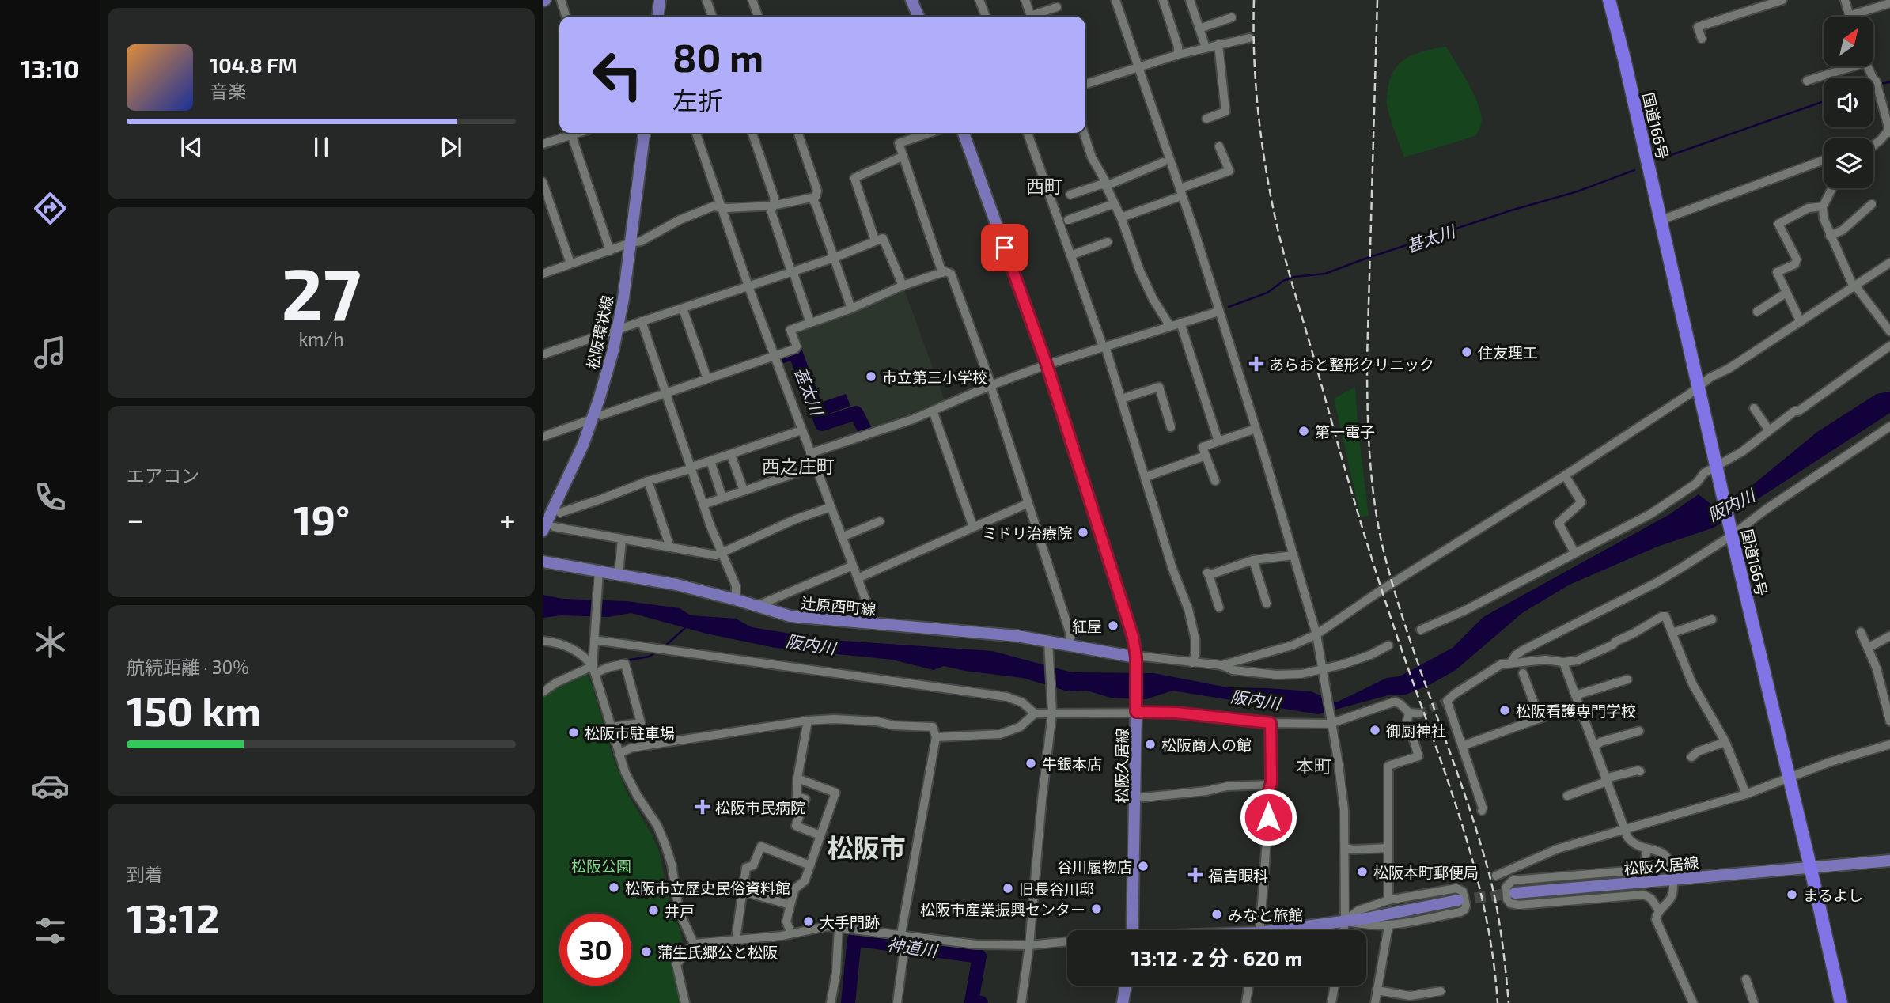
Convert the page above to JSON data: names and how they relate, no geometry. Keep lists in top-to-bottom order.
{
  "streets": {
    "highway": ["国道166号"],
    "main road": ["松阪環状線", "辻原西町線", "松阪久居線"]
  },
  "crossings": [
    ["国道166号", "松阪久居線"],
    ["辻原西町線", "松阪久居線"]
  ],
  "districts": [
    "西町",
    "西之庄町",
    "本町",
    "松阪市"
  ],
  "water": ["甚太川", "阪内川", "神道川"],
  "parks": ["松阪公園"],
  "places": {
    "other": [
      "住友理工",
      "市立第三小学校",
      "第一電子",
      "ミドリ治療院",
      "紅屋",
      "松阪看護専門学校",
      "御厨神社",
      "松阪市駐車場",
      "松阪商人の館",
      "牛銀本店",
      "谷川履物店",
      "松阪本町郵便局",
      "松阪市立歴史民俗資料館",
      "旧長谷川邸",
      "まるよし",
      "松阪市産業振興センター",
      "井戸",
      "みなと旅館",
      "大手門跡",
      "蒲生氏郷公と松阪"
    ],
    "health": ["あらおと整形クリニック", "松阪市民病院", "福吉眼科"]
  },
  "north": "top right",
  "page": {
    "tabs": "13:10",
    "turn": ["80 m", "左折"],
    "song": ["104.8 FM", "音楽"],
    "tile": [
      ["27", "km/h"],
      "エアコン",
      ["航続距離 · 30%", "150 km"],
      ["到着", "13:12"]
    ],
    "heat": ["−", "19°", "+"],
    "limit": "30",
    "trip": "13:12 · 2 分 · 620 m"
  }
}
